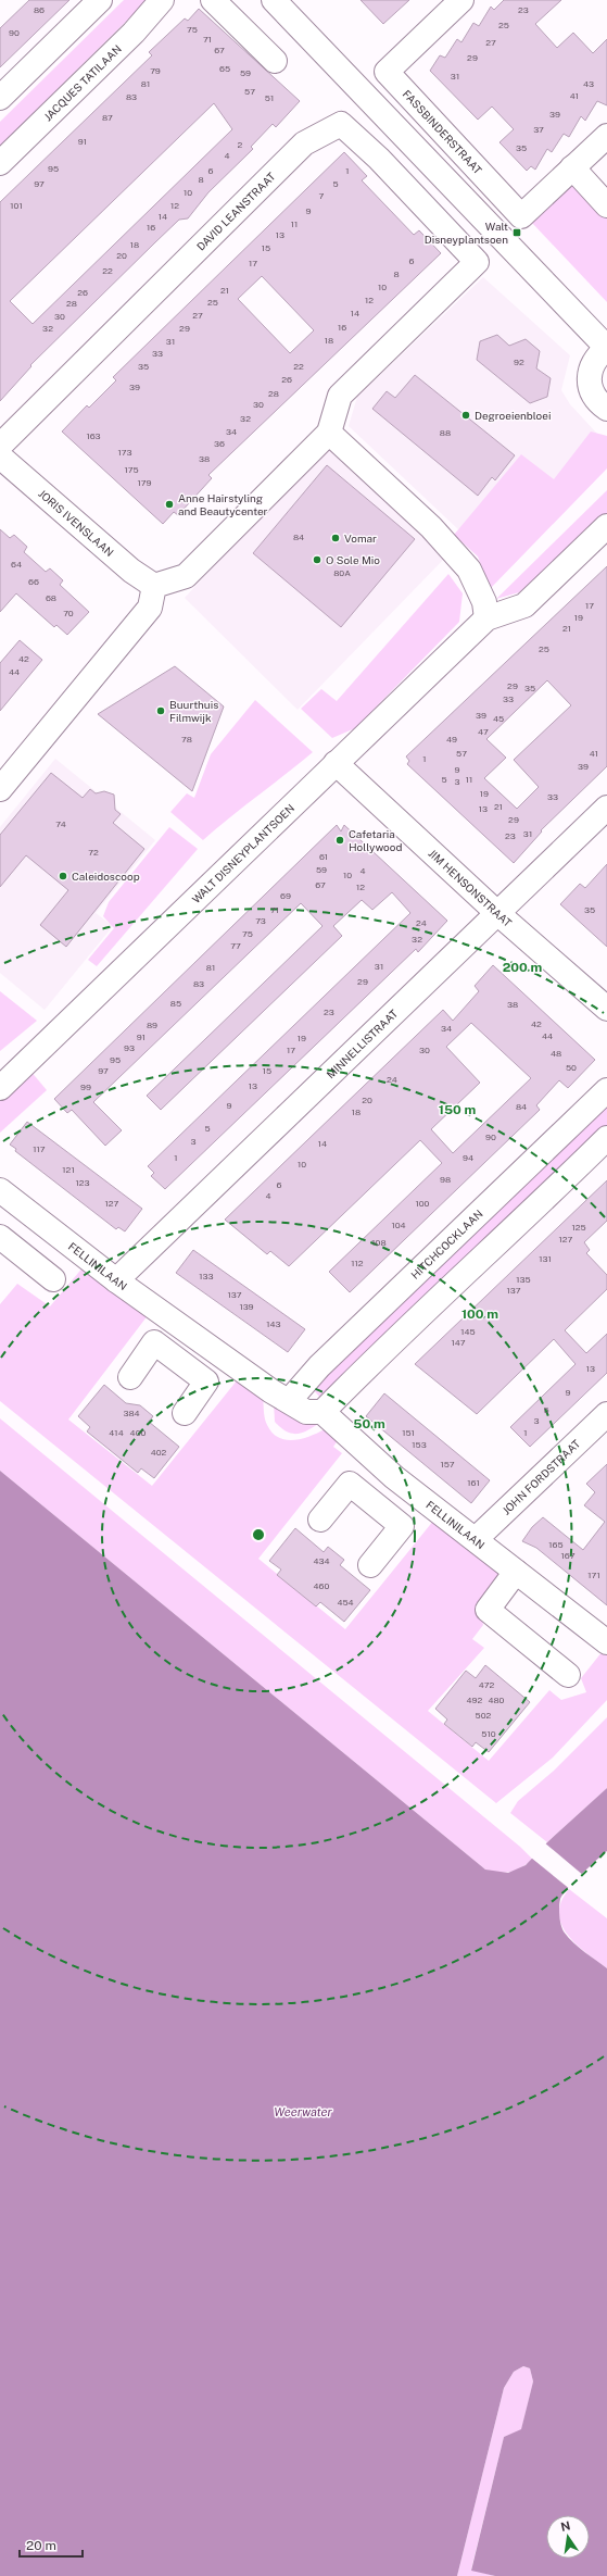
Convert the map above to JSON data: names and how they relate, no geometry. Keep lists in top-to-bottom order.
{
  "streets": {
    "street": [
      "JACQUES TATILAAN",
      "FASSBINDERSTRAAT",
      "DAVID LEANSTRAAT",
      "JORIS IVENSLAAN",
      "WALT DISNEYPLANTSOEN",
      "JIM HENSONSTRAAT",
      "MINNELLISTRAAT",
      "HITCHCOCKLAAN",
      "FELLINILAAN",
      "JOHN FORDSTRAAT"
    ]
  },
  "crossings": [
    ["WALT DISNEYPLANTSOEN", "JIM HENSONSTRAAT"],
    ["JIM HENSONSTRAAT", "MINNELLISTRAAT"],
    ["MINNELLISTRAAT", "FELLINILAAN"],
    ["HITCHCOCKLAAN", "FELLINILAAN"],
    ["FELLINILAAN", "JOHN FORDSTRAAT"]
  ],
  "water": ["Weerwater"],
  "places": {
    "transit": ["Walt Disneyplantsoen"],
    "other": [
      "Degroeienbloei",
      "Anne Hairstyling and Beautycenter",
      "Vomar",
      "O Sole Mio",
      "Buurthuis Filmwijk",
      "Cafetaria Hollywood",
      "Caleidoscoop"
    ]
  },
  "house_numbers": [
    "86",
    "23",
    "25",
    "75",
    "90",
    "71",
    "27",
    "67",
    "29",
    "65",
    "79",
    "59",
    "31",
    "81",
    "43",
    "57",
    "41",
    "83",
    "51",
    "39",
    "87",
    "37",
    "91",
    "2",
    "35",
    "4",
    "95",
    "6",
    "1",
    "8",
    "97",
    "5",
    "10",
    "7",
    "101",
    "12",
    "9",
    "14",
    "11",
    "16",
    "13",
    "18",
    "15",
    "20",
    "6",
    "17",
    "22",
    "8",
    "10",
    "21",
    "26",
    "12",
    "25",
    "28",
    "14",
    "27",
    "30",
    "16",
    "32",
    "29",
    "18",
    "31",
    "33",
    "92",
    "35",
    "22",
    "26",
    "39",
    "28",
    "30",
    "32",
    "34",
    "88",
    "163",
    "36",
    "173",
    "38",
    "175",
    "179",
    "84",
    "64",
    "80A",
    "66",
    "68",
    "17",
    "70",
    "19",
    "21",
    "25",
    "42",
    "44",
    "29",
    "35",
    "33",
    "39",
    "45",
    "47",
    "78",
    "49",
    "57",
    "41",
    "1",
    "39",
    "9",
    "5",
    "11",
    "3",
    "19",
    "33",
    "21",
    "13",
    "29",
    "74",
    "31",
    "23",
    "72",
    "61",
    "59",
    "4",
    "10",
    "67",
    "12",
    "69",
    "71",
    "35",
    "73",
    "24",
    "75",
    "32",
    "77",
    "31",
    "81",
    "29",
    "83",
    "85",
    "38",
    "23",
    "42",
    "89",
    "34",
    "44",
    "91",
    "19",
    "93",
    "17",
    "30",
    "48",
    "95",
    "50",
    "97",
    "15",
    "24",
    "13",
    "99",
    "20",
    "9",
    "84",
    "18",
    "5",
    "90",
    "3",
    "14",
    "117",
    "1",
    "94",
    "10",
    "121",
    "98",
    "123",
    "6",
    "4",
    "127",
    "100",
    "104",
    "125",
    "127",
    "108",
    "131",
    "112",
    "133",
    "135",
    "137",
    "137",
    "139",
    "143",
    "145",
    "147",
    "13",
    "9",
    "5",
    "384",
    "3",
    "414",
    "400",
    "151",
    "1",
    "153",
    "402",
    "157",
    "161",
    "165",
    "167",
    "434",
    "171",
    "460",
    "454",
    "472",
    "492",
    "480",
    "502",
    "510"
  ],
  "scale_bar": "20 m",
  "north": "top",
  "rings": [
    "200 m",
    "150 m",
    "100 m",
    "50 m"
  ]
}
